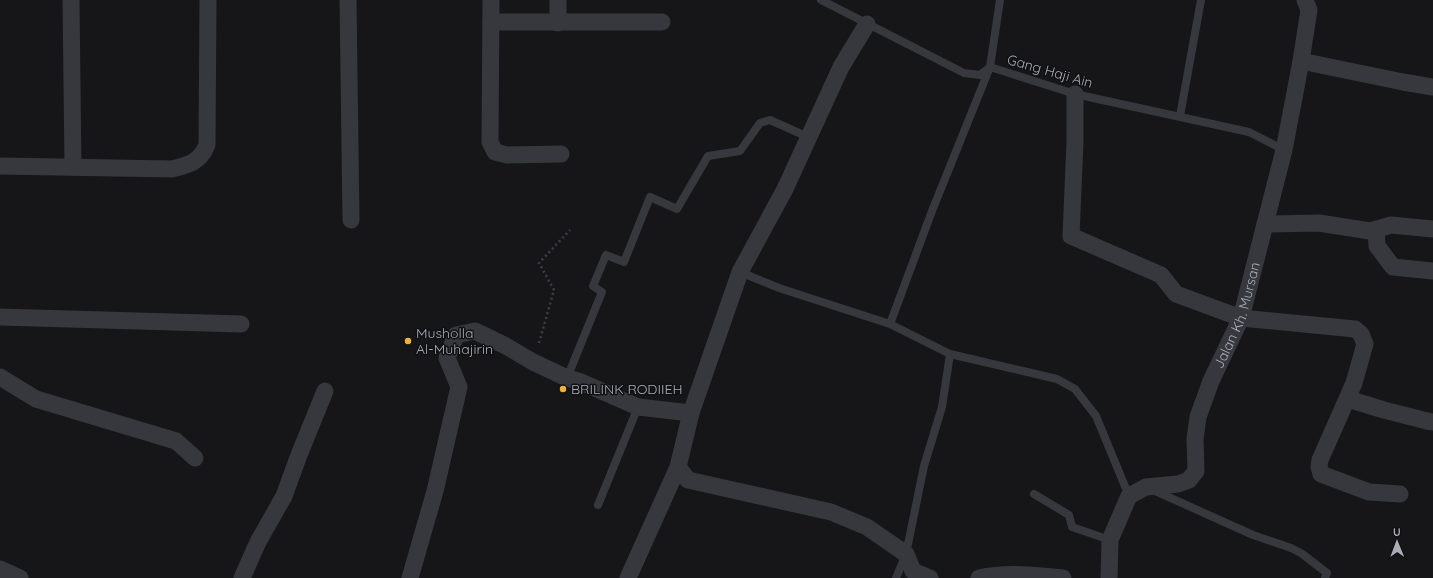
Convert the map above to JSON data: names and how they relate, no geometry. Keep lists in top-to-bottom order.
{
  "streets": {
    "street": ["Jalan Kh. Mursan"],
    "lane": ["Gang Haji Ain"]
  },
  "crossings": [
    ["Gang Haji Ain", "Jalan Kh. Mursan"]
  ],
  "places": ["Musholla Al-Muhajirin", "BRILINK RODIIEH"],
  "north": "top"
}
